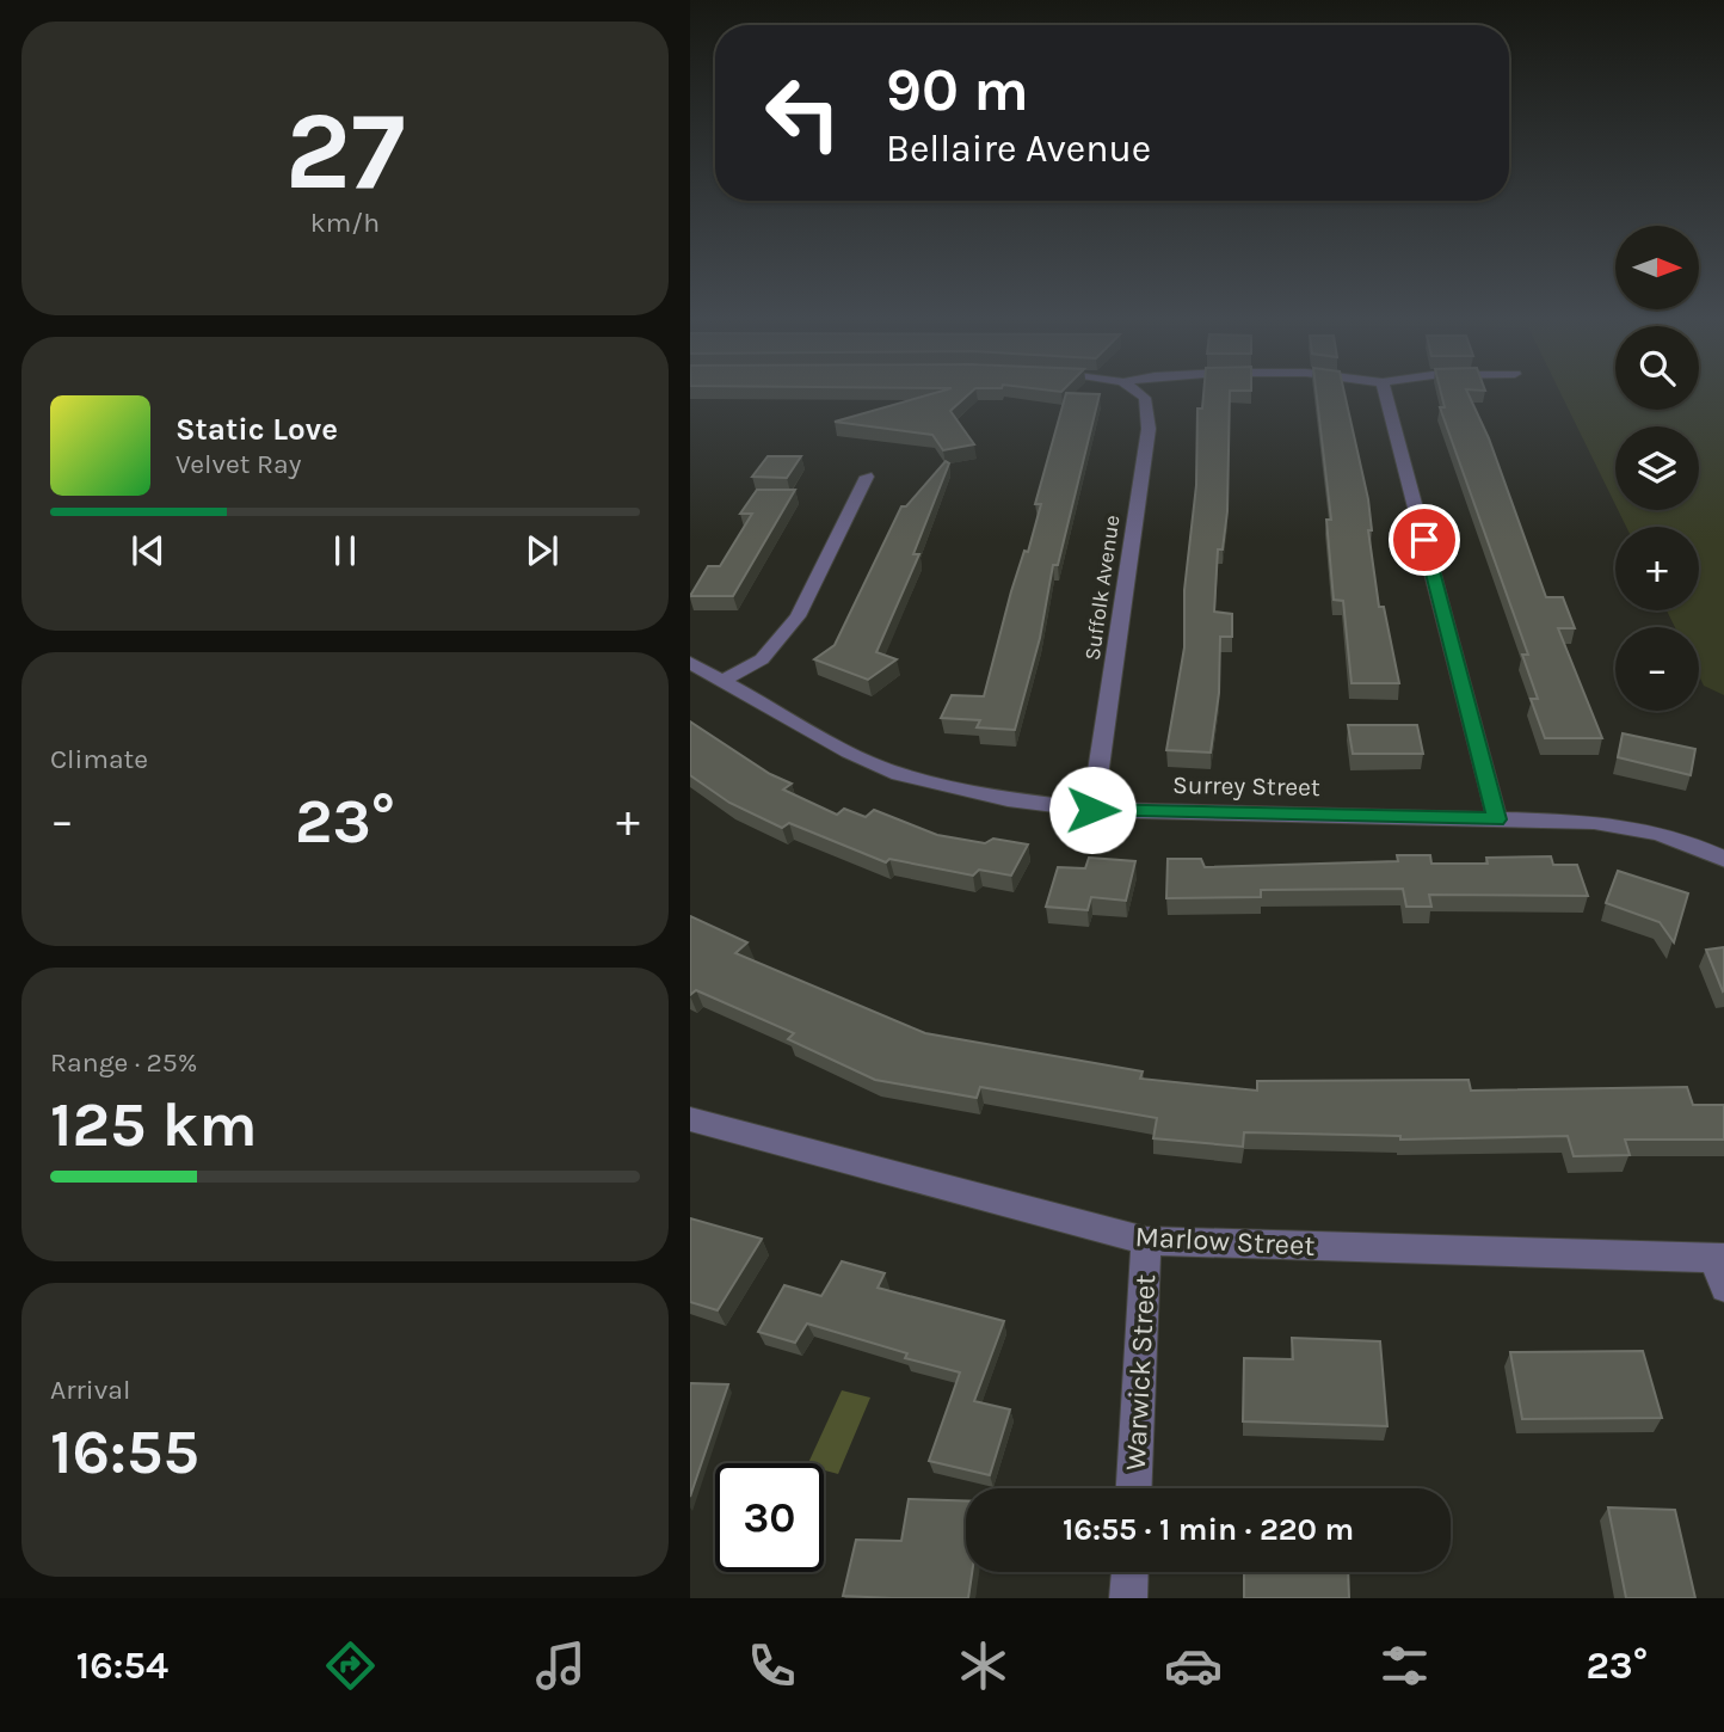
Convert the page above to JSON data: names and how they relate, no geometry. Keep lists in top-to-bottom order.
{
  "streets": {
    "street": [
      "Suffolk Avenue",
      "Surrey Street",
      "Marlow Street",
      "Warwick Street"
    ]
  },
  "crossings": [
    ["Suffolk Avenue", "Surrey Street"],
    ["Marlow Street", "Warwick Street"]
  ],
  "north": "right",
  "page": {
    "tile": [
      ["27", "km/h"],
      "Climate",
      ["Range · 25%", "125 km"],
      ["Arrival", "16:55"]
    ],
    "turn": ["90 m", "Bellaire Avenue"],
    "map_buttons": ["+", "−"],
    "song": ["Static Love", "Velvet Ray"],
    "heat": ["−", "23°", "+"],
    "limit": "30",
    "trip": "16:55 · 1 min · 220 m",
    "tabs": ["16:54", "23°"]
  }
}
